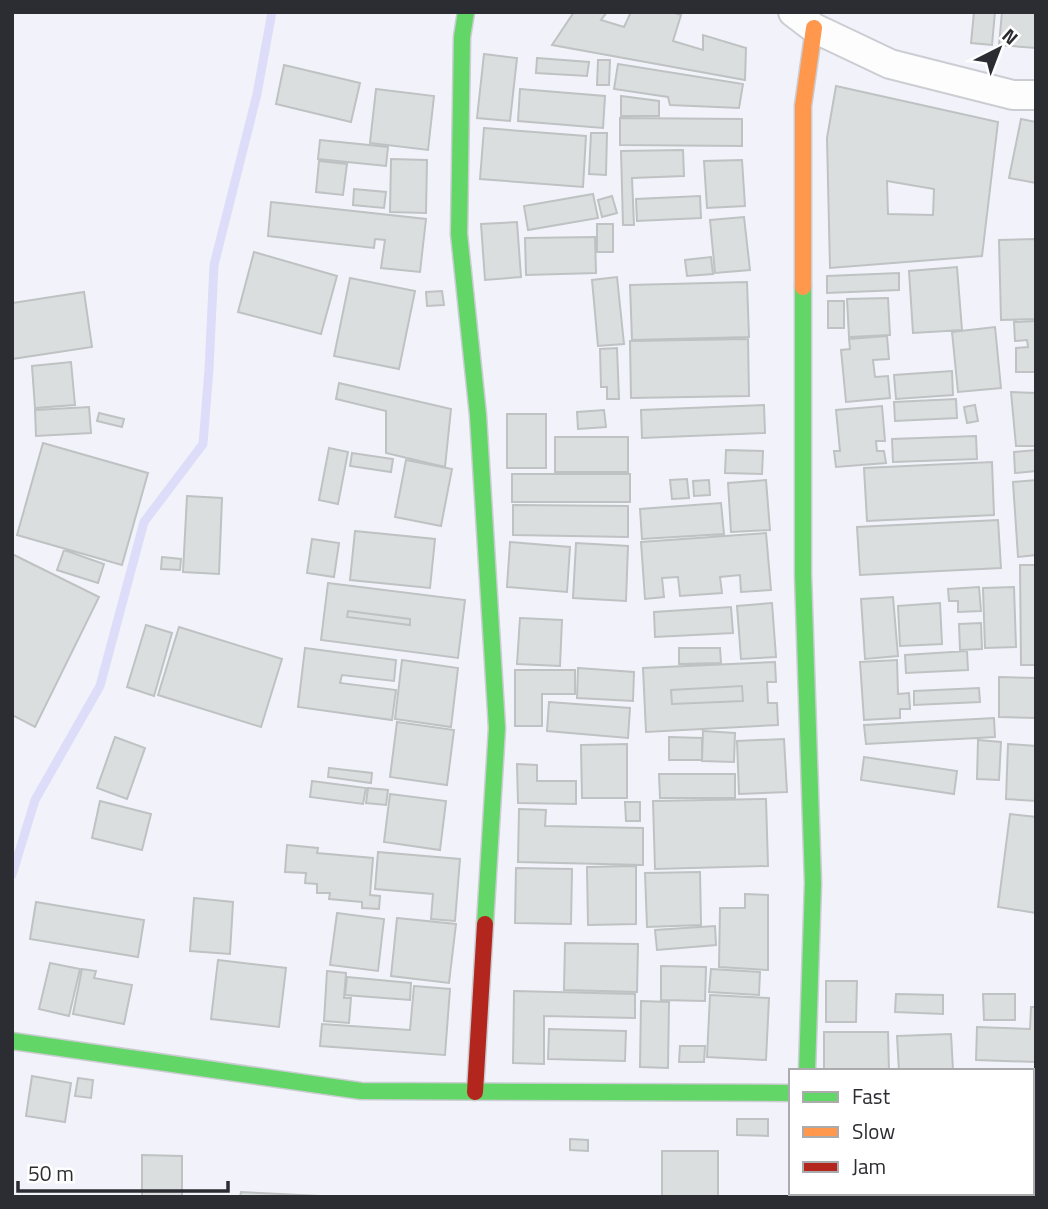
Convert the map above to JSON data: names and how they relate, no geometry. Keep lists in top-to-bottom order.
{
  "legend": ["Fast", "Slow", "Jam"],
  "scale_bar": "50 m",
  "north": "top right"
}
